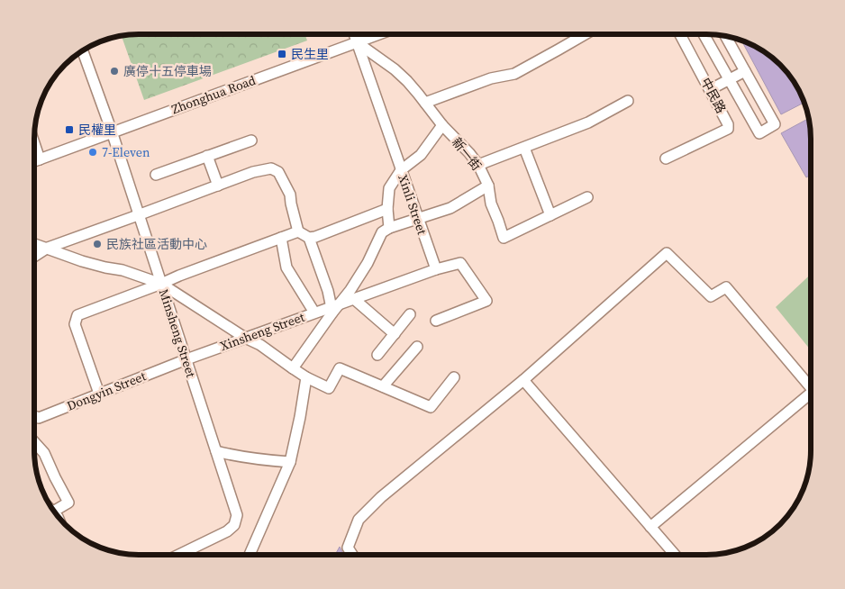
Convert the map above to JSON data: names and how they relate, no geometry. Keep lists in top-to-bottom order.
{
  "streets": {
    "street": [
      "Zhonghua Road",
      "中民路",
      "新一街",
      "Xinli Street",
      "Xinsheng Street",
      "Minsheng Street",
      "Dongyin Street"
    ]
  },
  "crossings": [
    ["Zhonghua Road", "新一街"],
    ["Zhonghua Road", "Xinli Street"],
    ["Zhonghua Road", "Minsheng Street"],
    ["新一街", "Xinli Street"],
    ["Xinsheng Street", "Minsheng Street"],
    ["Xinsheng Street", "Dongyin Street"],
    ["Minsheng Street", "Dongyin Street"]
  ],
  "places": {
    "transit": ["民生里", "民權里"],
    "other": ["廣停十五停車場", "7-Eleven", "民族社區活動中心"]
  }
}
